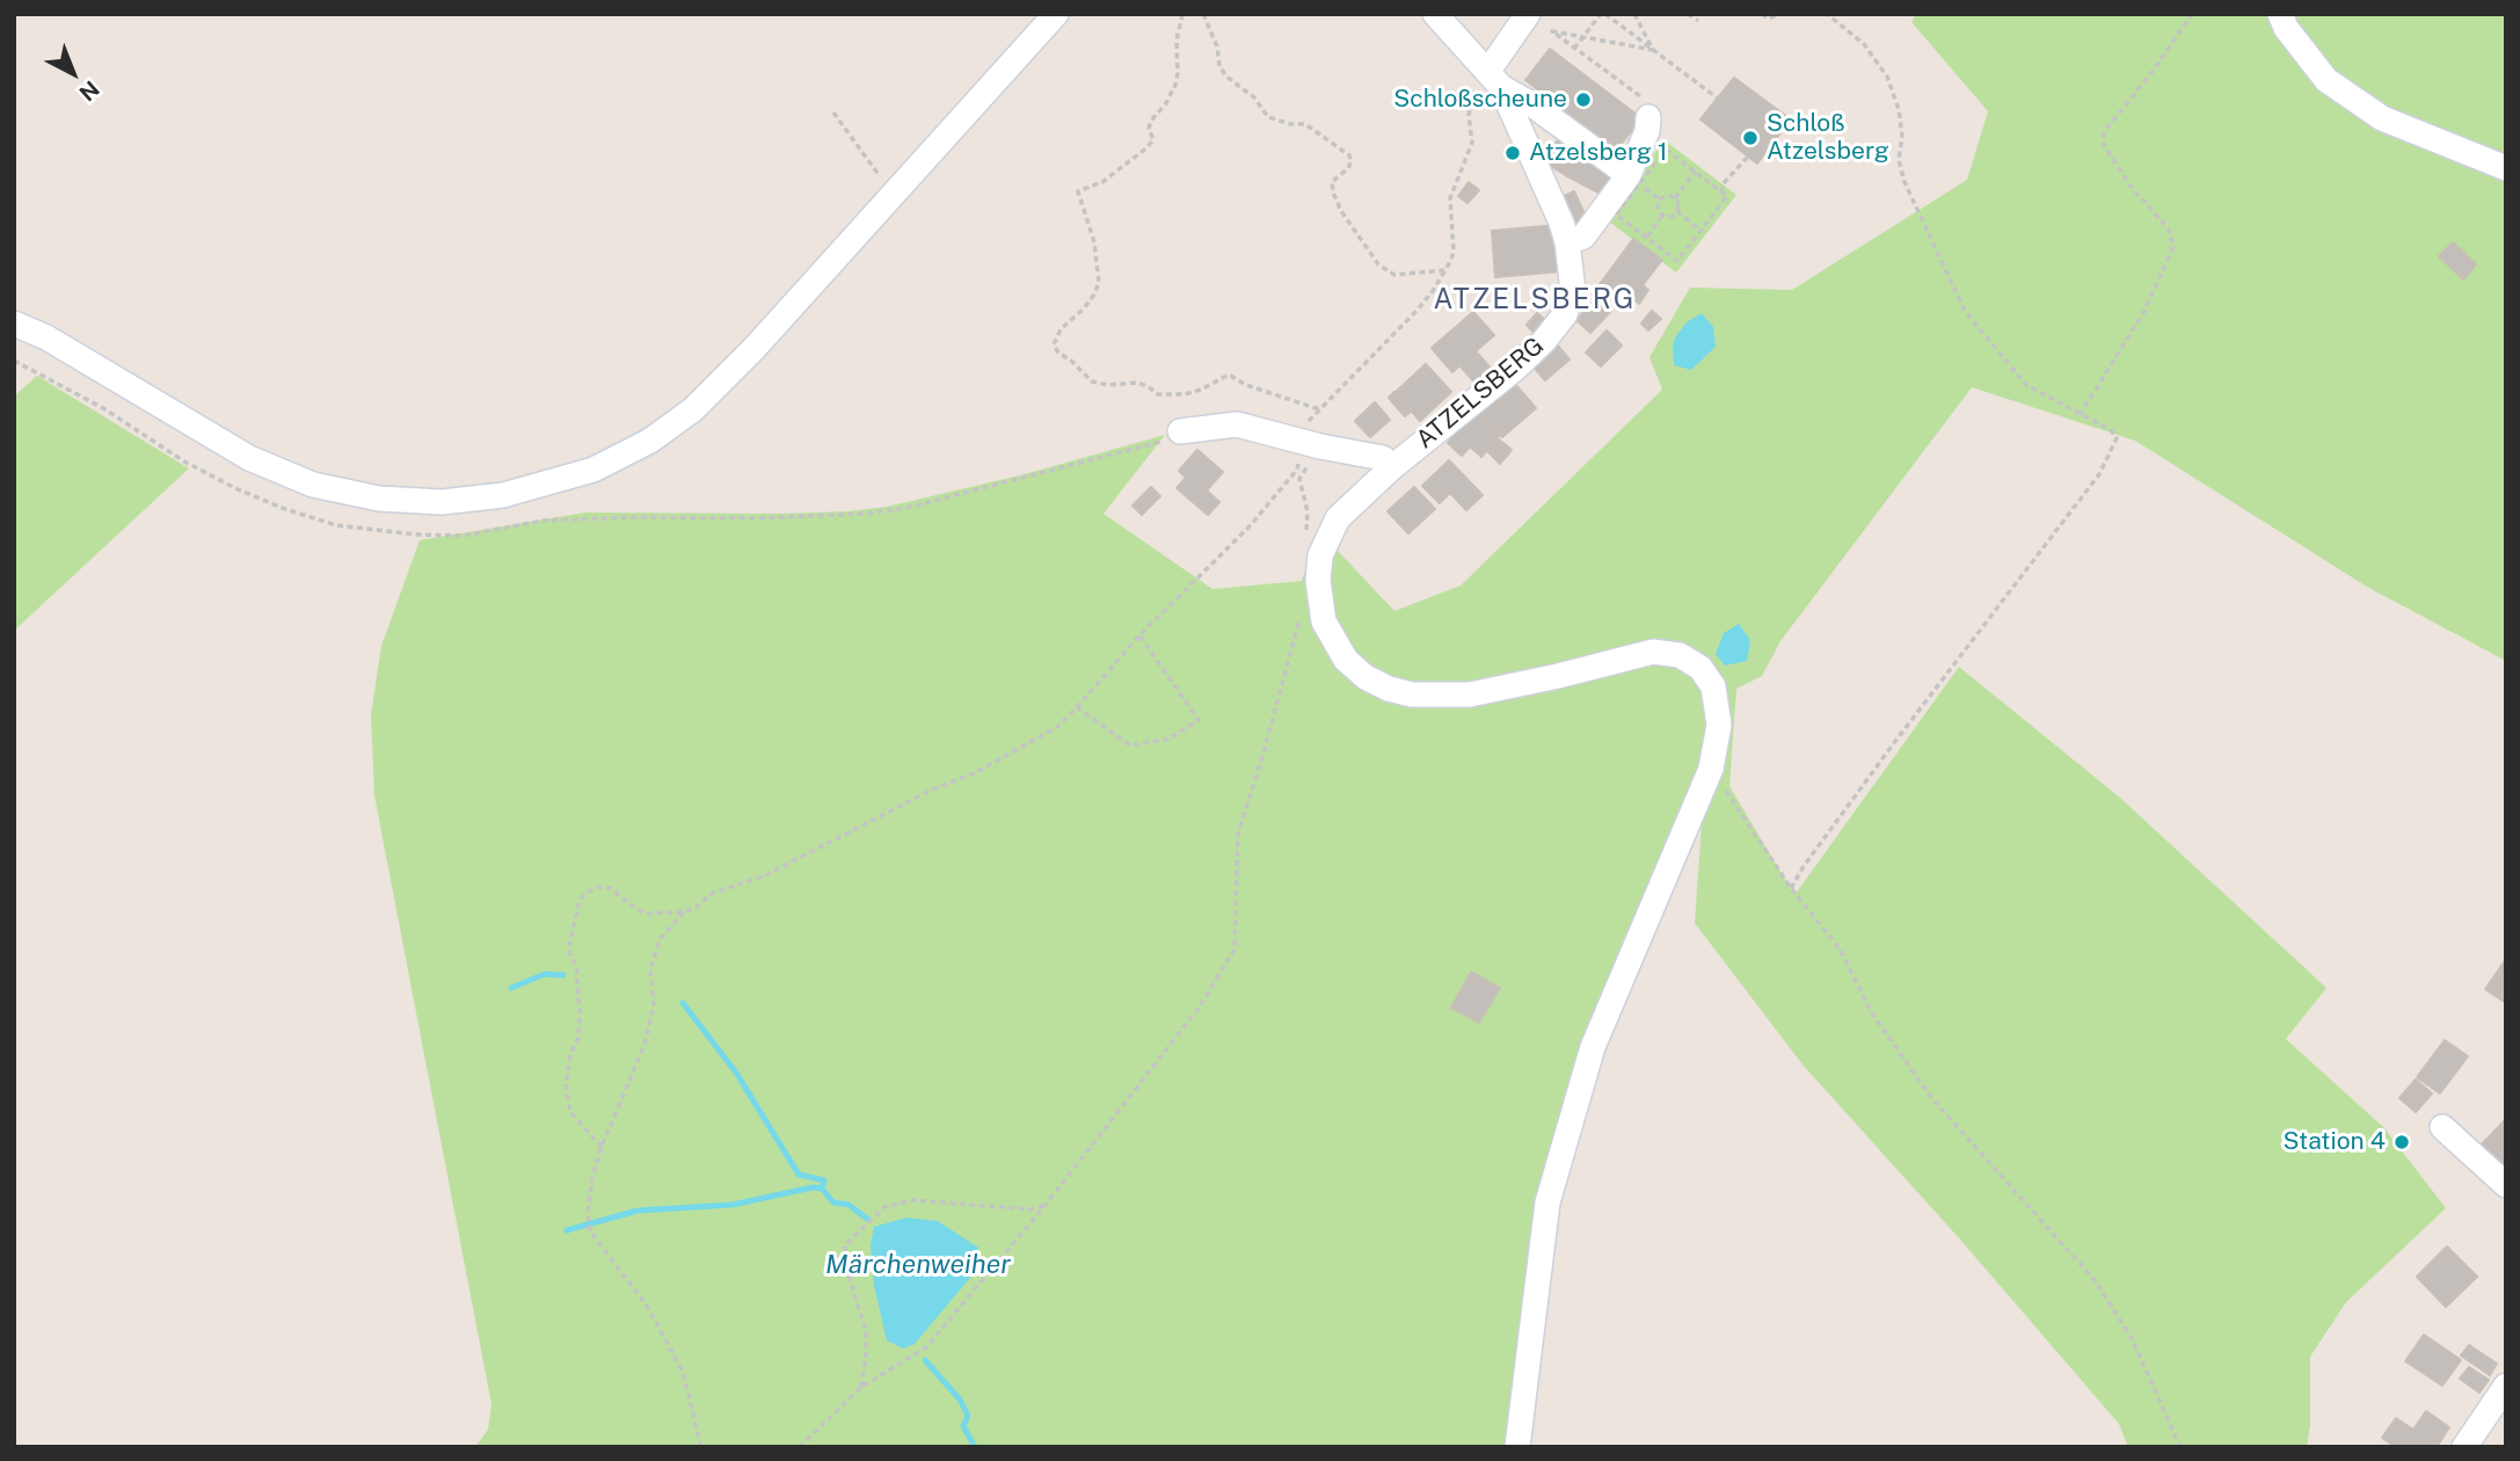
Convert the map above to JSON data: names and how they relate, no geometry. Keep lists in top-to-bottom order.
{
  "streets": {
    "street": ["ATZELSBERG"]
  },
  "districts": ["ATZELSBERG"],
  "water": ["Märchenweiher"],
  "places": [
    "Schloßscheune",
    "Schloß Atzelsberg",
    "Atzelsberg 1",
    "Station 4"
  ],
  "north": "bottom right"
}
